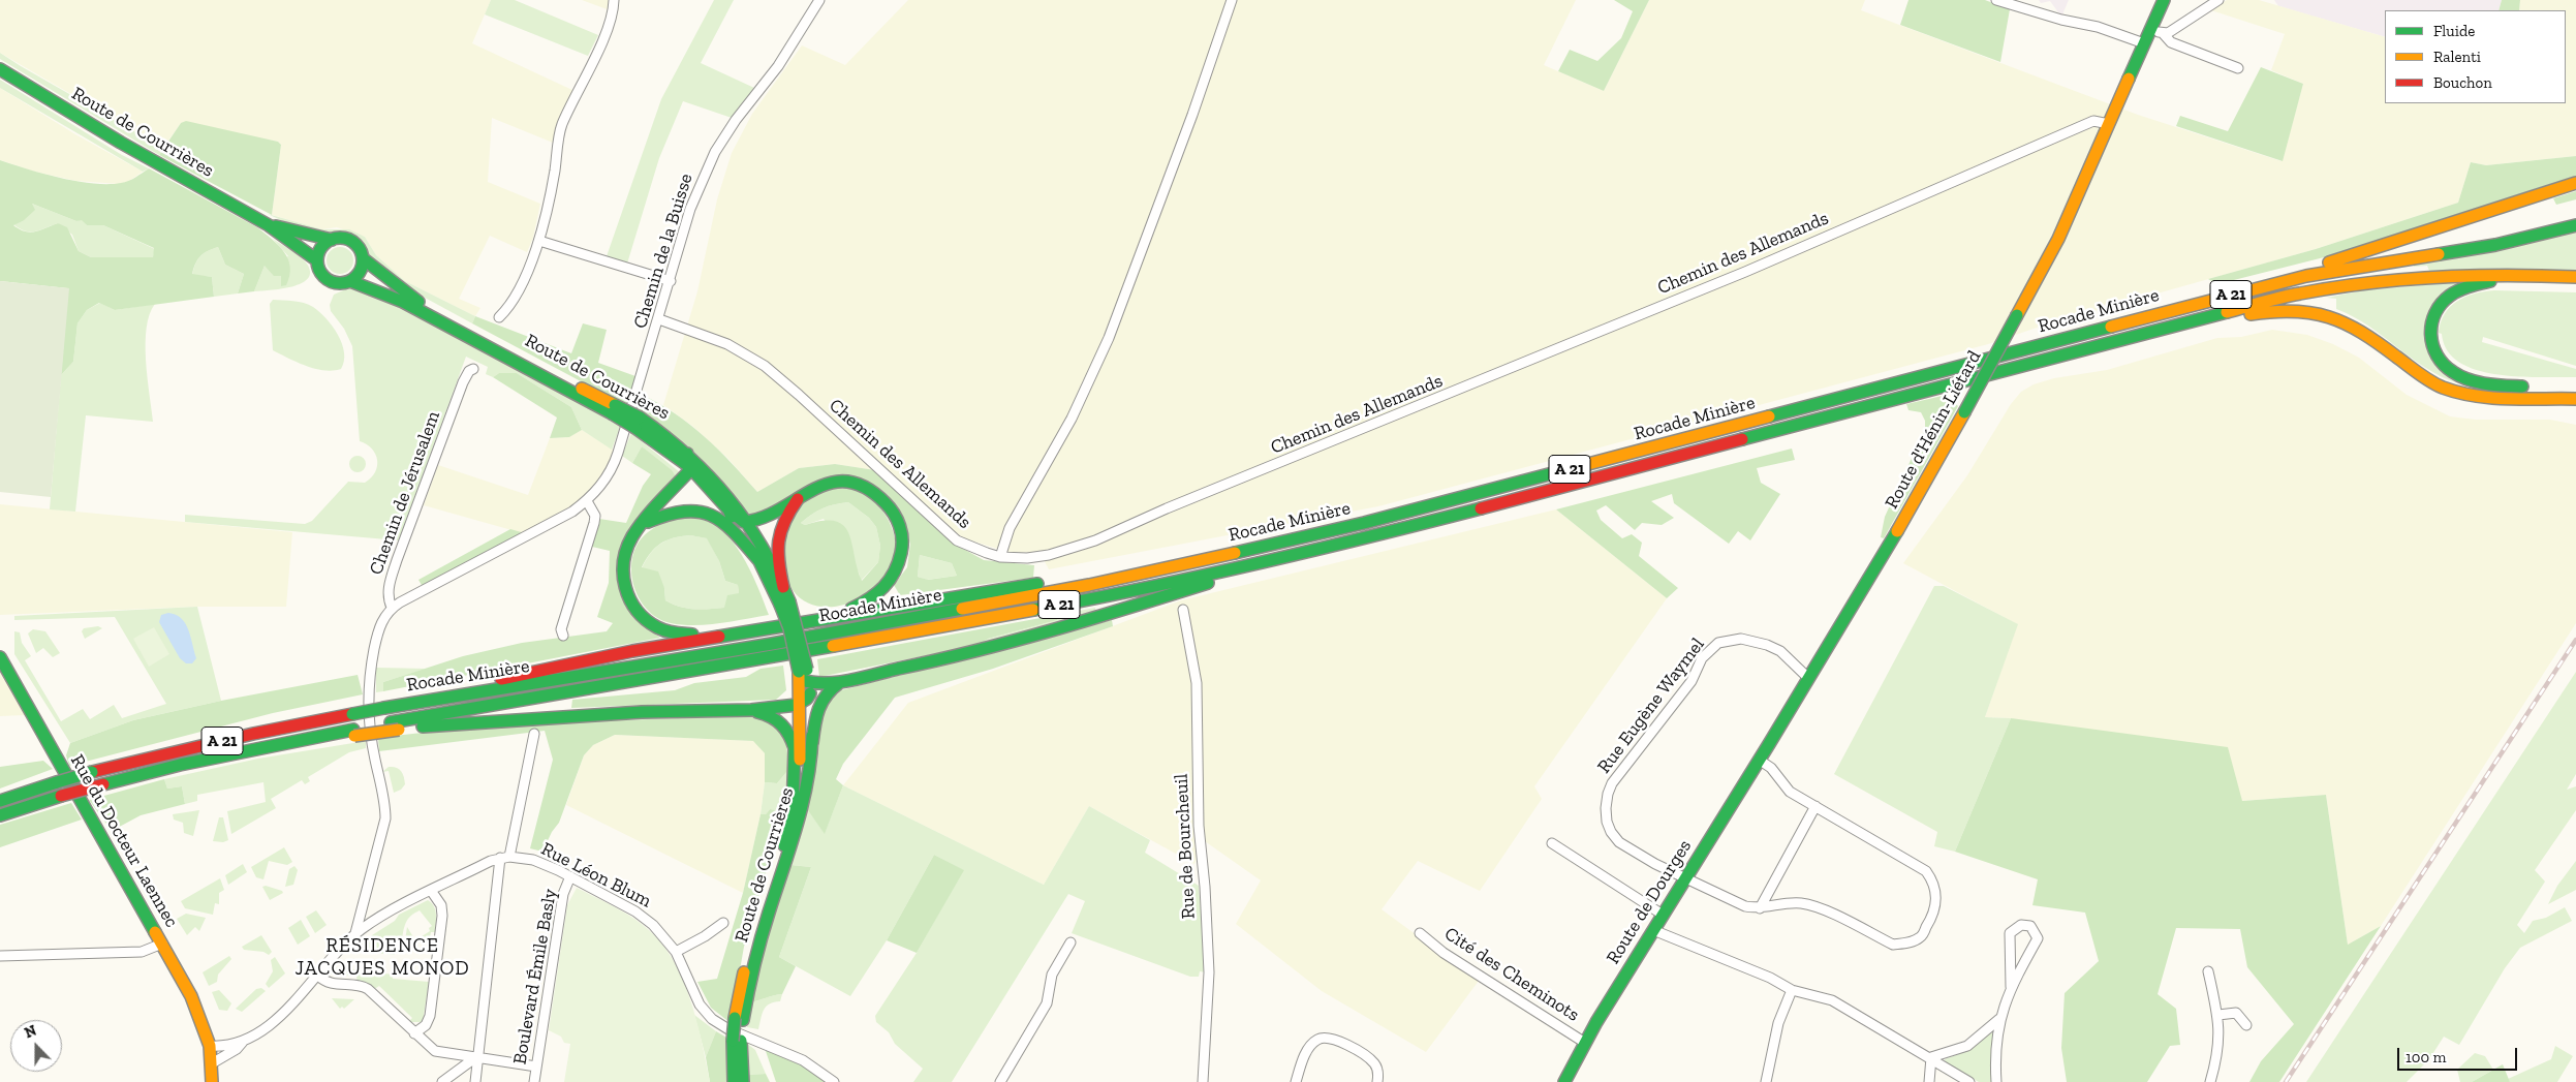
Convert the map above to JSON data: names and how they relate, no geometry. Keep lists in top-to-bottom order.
{
  "streets": {
    "main road": [
      "Route de Courrières",
      "A 21",
      "Rocade Minière",
      "Route d'Hénin-Liétard",
      "Rue du Docteur Laennec",
      "Route de Dourges"
    ],
    "street": [
      "Chemin de la Buisse",
      "Chemin des Allemands",
      "Chemin de Jérusalem",
      "Rue Eugène Waymel",
      "Rue de Bourcheuil",
      "Rue Léon Blum",
      "Cité des Cheminots",
      "Boulevard Émile Basly"
    ]
  },
  "crossings": [
    ["Chemin de la Buisse", "Chemin des Allemands"],
    ["Chemin de la Buisse", "Chemin de Jérusalem"],
    ["Chemin des Allemands", "Route d'Hénin-Liétard"],
    ["Route d'Hénin-Liétard", "Rue Eugène Waymel"],
    ["Route d'Hénin-Liétard", "Route de Dourges"],
    ["Rue Eugène Waymel", "Route de Dourges"],
    ["Rue Léon Blum", "Boulevard Émile Basly"],
    ["Route de Dourges", "Cité des Cheminots"]
  ],
  "districts": ["RÉSIDENCE JACQUES MONOD"],
  "legend": ["Fluide", "Ralenti", "Bouchon"],
  "scale_bar": "100 m",
  "north": "top"
}
